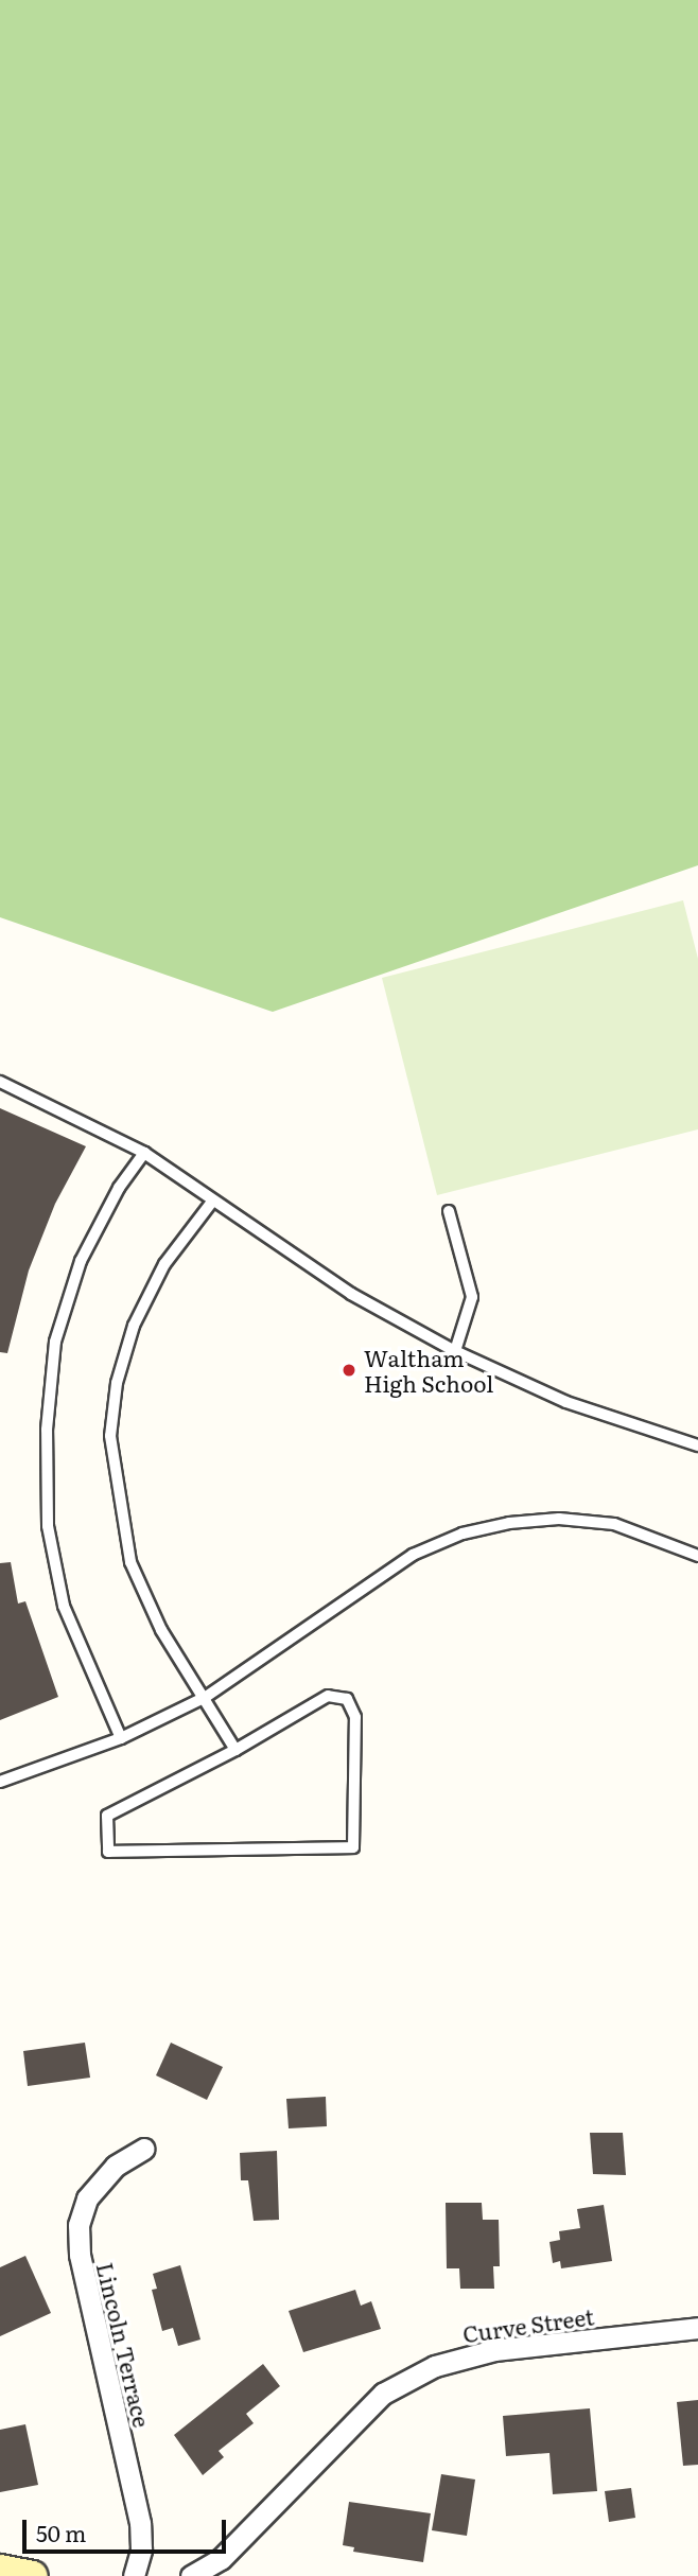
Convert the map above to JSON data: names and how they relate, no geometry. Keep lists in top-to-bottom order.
{
  "streets": {
    "street": ["Curve Street", "Lincoln Terrace"]
  },
  "places": ["Waltham High School"],
  "scale_bar": "50 m"
}
